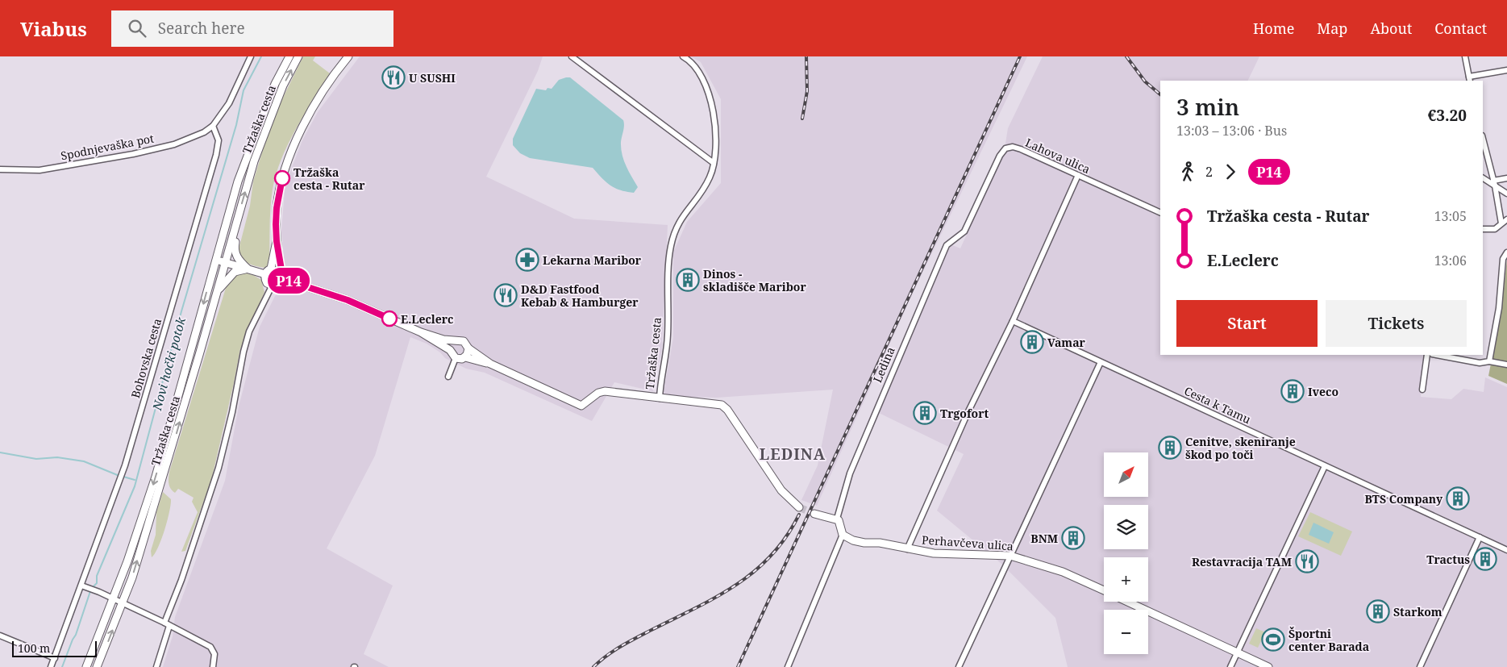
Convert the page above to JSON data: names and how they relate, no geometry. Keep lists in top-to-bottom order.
{
  "streets": {
    "street": [
      "Tržaška cesta",
      "Spodnjevaška pot",
      "Lahova ulica",
      "Bohovska cesta",
      "Ledina",
      "Cesta k Tamu",
      "Perhavčeva ulica"
    ]
  },
  "crossings": [
    ["Spodnjevaška pot", "Bohovska cesta"],
    ["Lahova ulica", "Ledina"]
  ],
  "districts": ["LEDINA"],
  "water": ["Novi hočki potok"],
  "places": {
    "restaurant": ["U SUSHI", "D&D Fastfood Kebab & Hamburger", "Restavracija TAM"],
    "other": ["Tržaška cesta - Rutar", "E.Leclerc"],
    "pharmacy": ["Lekarna Maribor"],
    "building": [
      "Dinos - skladišče Maribor",
      "Vamar",
      "Iveco",
      "Trgofort",
      "Cenitve, skeniranje škod po toči",
      "BTS Company",
      "BNM",
      "Tractus",
      "Starkom"
    ],
    "sports": ["Športni center Barada"]
  },
  "lines": ["bus line P14"],
  "scale_bar": "100 m",
  "north": "top right",
  "page": {
    "header": "Viabus",
    "search": "Search here",
    "nav": [
      "Home",
      "Map",
      "About",
      "Contact"
    ],
    "on_map": "P14",
    "heading": ["3 min", "13:03 – 13:06 · Bus", "€3.20"],
    "legs": ["2", "P14"],
    "list": [
      {
        "name": "Tržaška cesta - Rutar",
        "value": "13:05"
      },
      {
        "name": "E.Leclerc",
        "value": "13:06"
      }
    ],
    "buttons": ["Start", "Tickets"],
    "map_buttons": ["+", "−"],
    "scale": "100 m"
  }
}
